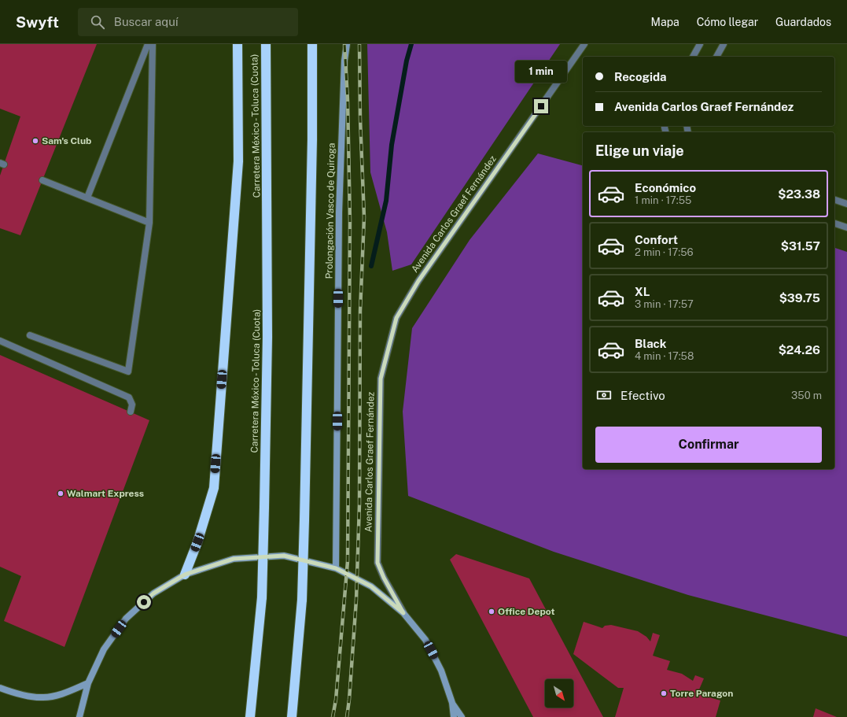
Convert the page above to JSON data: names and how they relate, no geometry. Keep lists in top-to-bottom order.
{
  "streets": {
    "highway": ["Carretera México - Toluca (Cuota)"],
    "street": ["Prolongación Vasco de Quiroga", "Avenida Carlos Graef Fernández"]
  },
  "places": [
    "Sam's Club",
    "Walmart Express",
    "Office Depot",
    "Torre Paragon"
  ],
  "north": "bottom right",
  "page": {
    "header": "Swyft",
    "search": "Buscar aquí",
    "nav": ["Mapa", "Cómo llegar", "Guardados"],
    "banner": ["Recogida", "Avenida Carlos Graef Fernández"],
    "bubble": "1 min",
    "heading": "Elige un viaje",
    "list": [
      {
        "name": "Económico",
        "note": "1 min · 17:55",
        "value": "$23.38"
      },
      {
        "name": "Confort",
        "note": "2 min · 17:56",
        "value": "$31.57"
      },
      {
        "name": "XL",
        "note": "3 min · 17:57",
        "value": "$39.75"
      },
      {
        "name": "Black",
        "note": "4 min · 17:58",
        "value": "$24.26"
      }
    ],
    "pay": ["Efectivo", "350 m"],
    "buttons": "Confirmar"
  }
}
